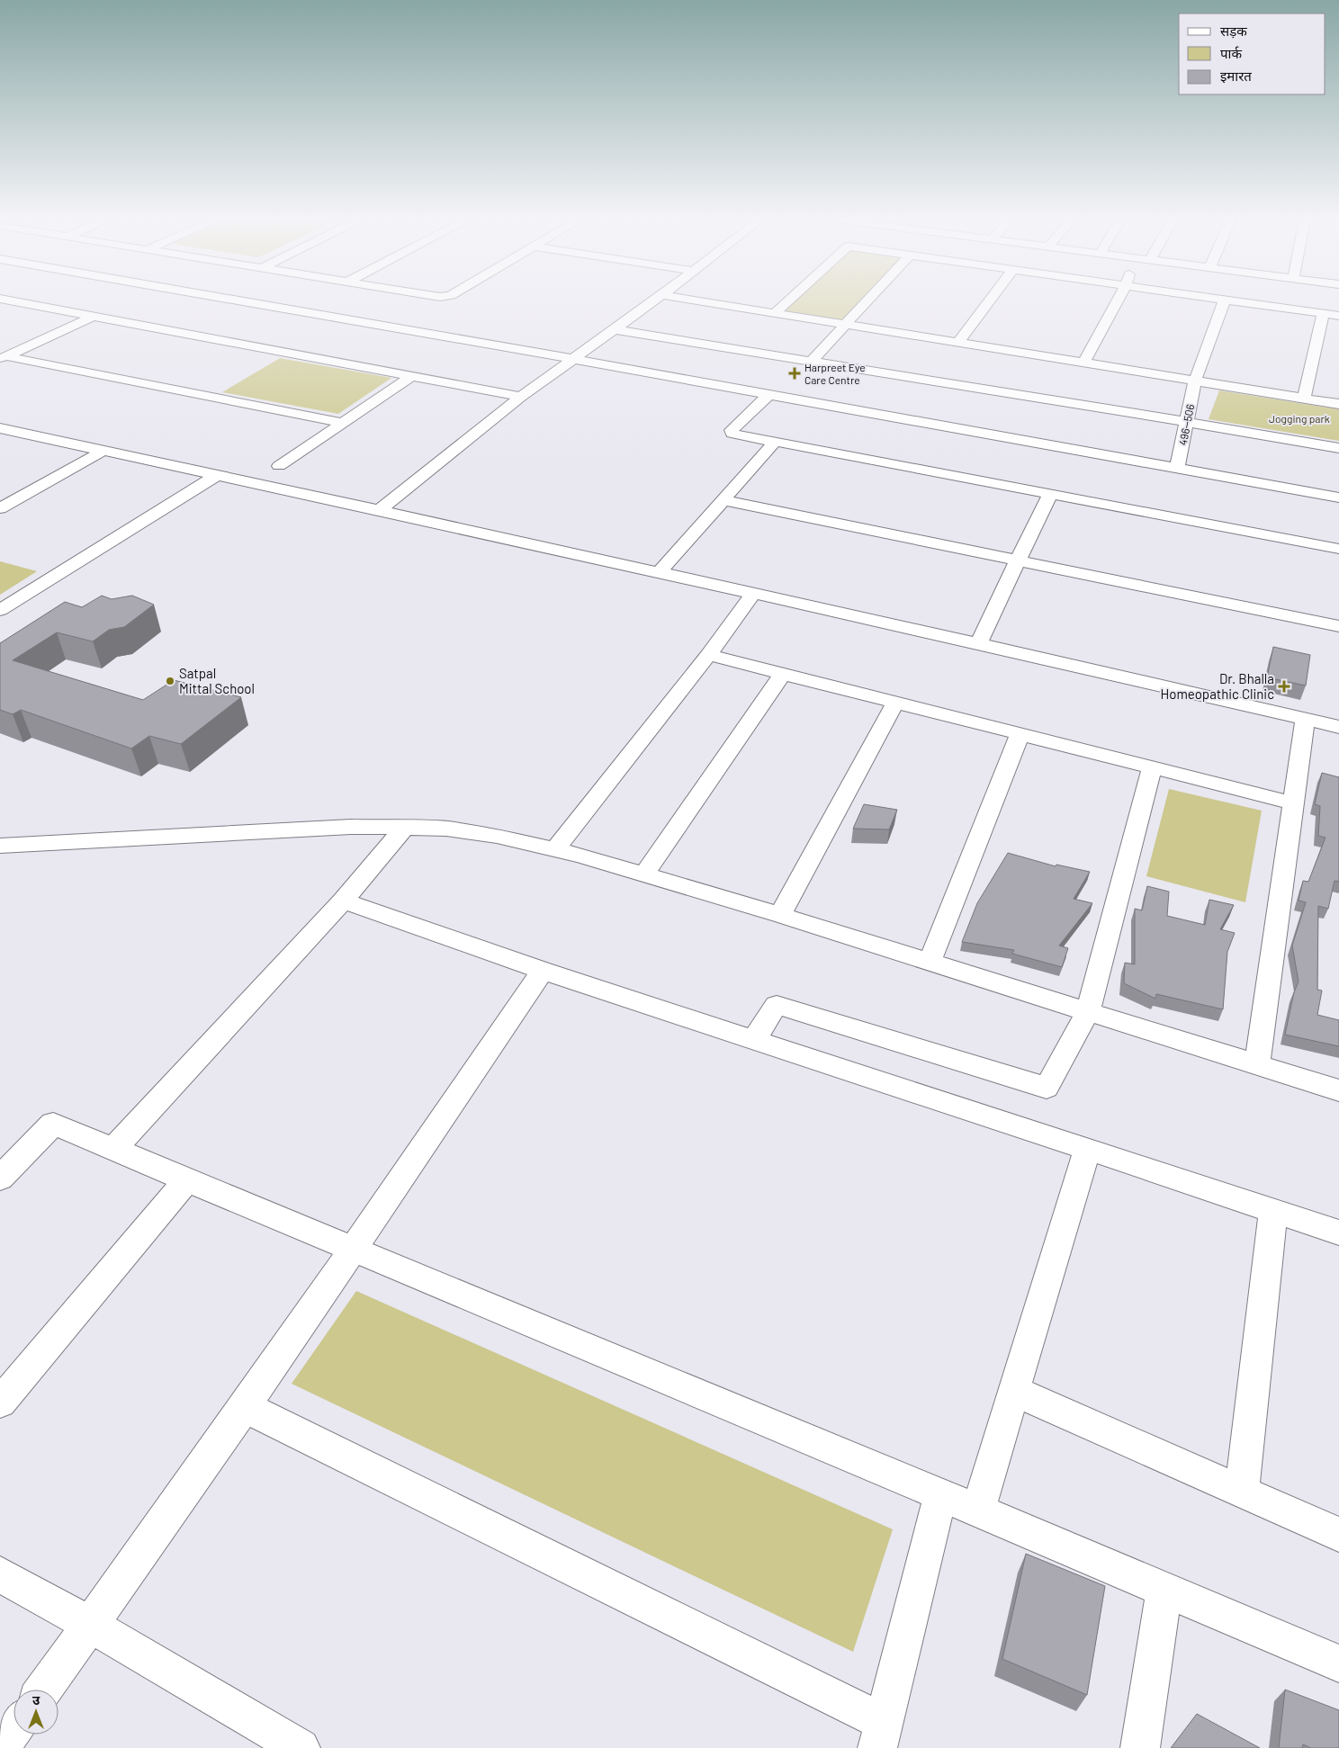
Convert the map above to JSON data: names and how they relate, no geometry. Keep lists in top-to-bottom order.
{
  "streets": {
    "street": ["496--506"]
  },
  "parks": ["Jogging park"],
  "places": {
    "health": ["Harpreet Eye Care Centre", "Dr. Bhalla Homeopathic Clinic"],
    "other": ["Satpal Mittal School"]
  },
  "legend": ["सड़क", "पार्क", "इमारत"],
  "north": "top"
}
